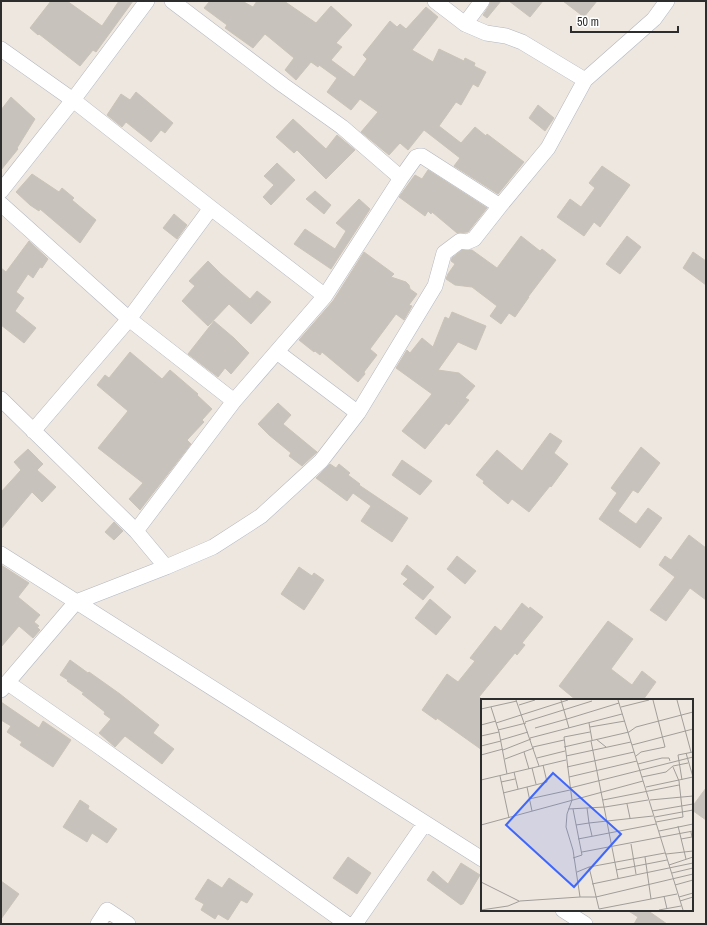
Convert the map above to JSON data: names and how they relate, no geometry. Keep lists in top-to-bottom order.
{
  "scale_bar": "50 m"
}
